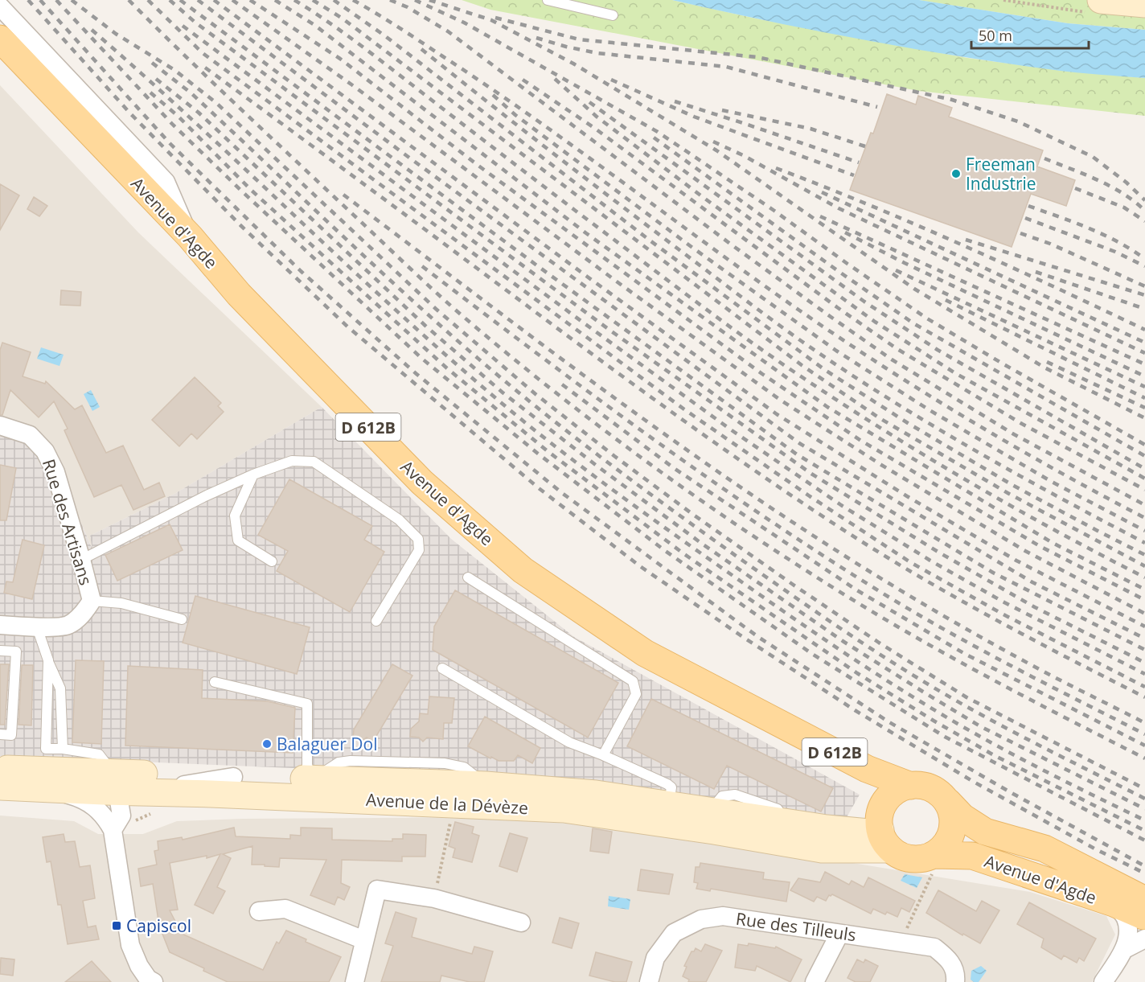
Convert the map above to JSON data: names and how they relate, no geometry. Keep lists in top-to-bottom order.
{
  "streets": {
    "main road": ["Avenue d'Agde", "D 612B", "Avenue de la Dévèze"],
    "street": ["Rue des Artisans", "Rue des Tilleuls"]
  },
  "crossings": [
    ["Avenue d'Agde", "D 612B"],
    ["Avenue d'Agde", "Avenue de la Dévèze"],
    ["D 612B", "Avenue de la Dévèze"]
  ],
  "places": {
    "other": ["Freeman Industrie", "Balaguer Dol"],
    "transit": ["Capiscol"]
  },
  "scale_bar": "50 m"
}
